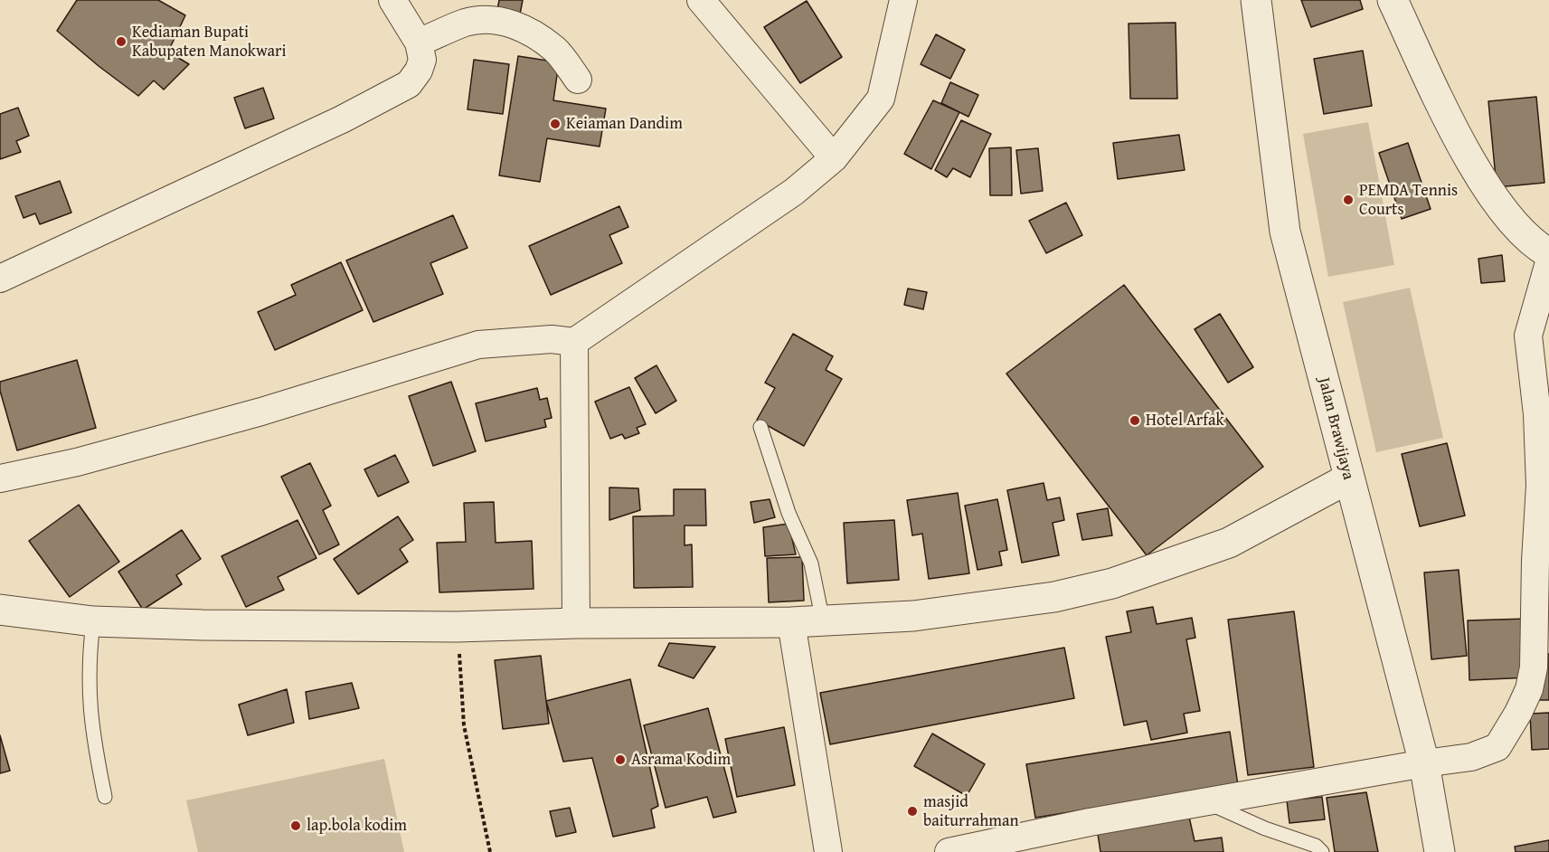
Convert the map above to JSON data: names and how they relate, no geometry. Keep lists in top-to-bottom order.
{
  "streets": {
    "street": ["Jalan Brawijaya"]
  },
  "places": [
    "Kediaman Bupati Kabupaten Manokwari",
    "Keiaman Dandim",
    "PEMDA Tennis Courts",
    "Hotel Arfak",
    "Asrama Kodim",
    "masjid baiturrahman",
    "lap.bola kodim"
  ]
}
